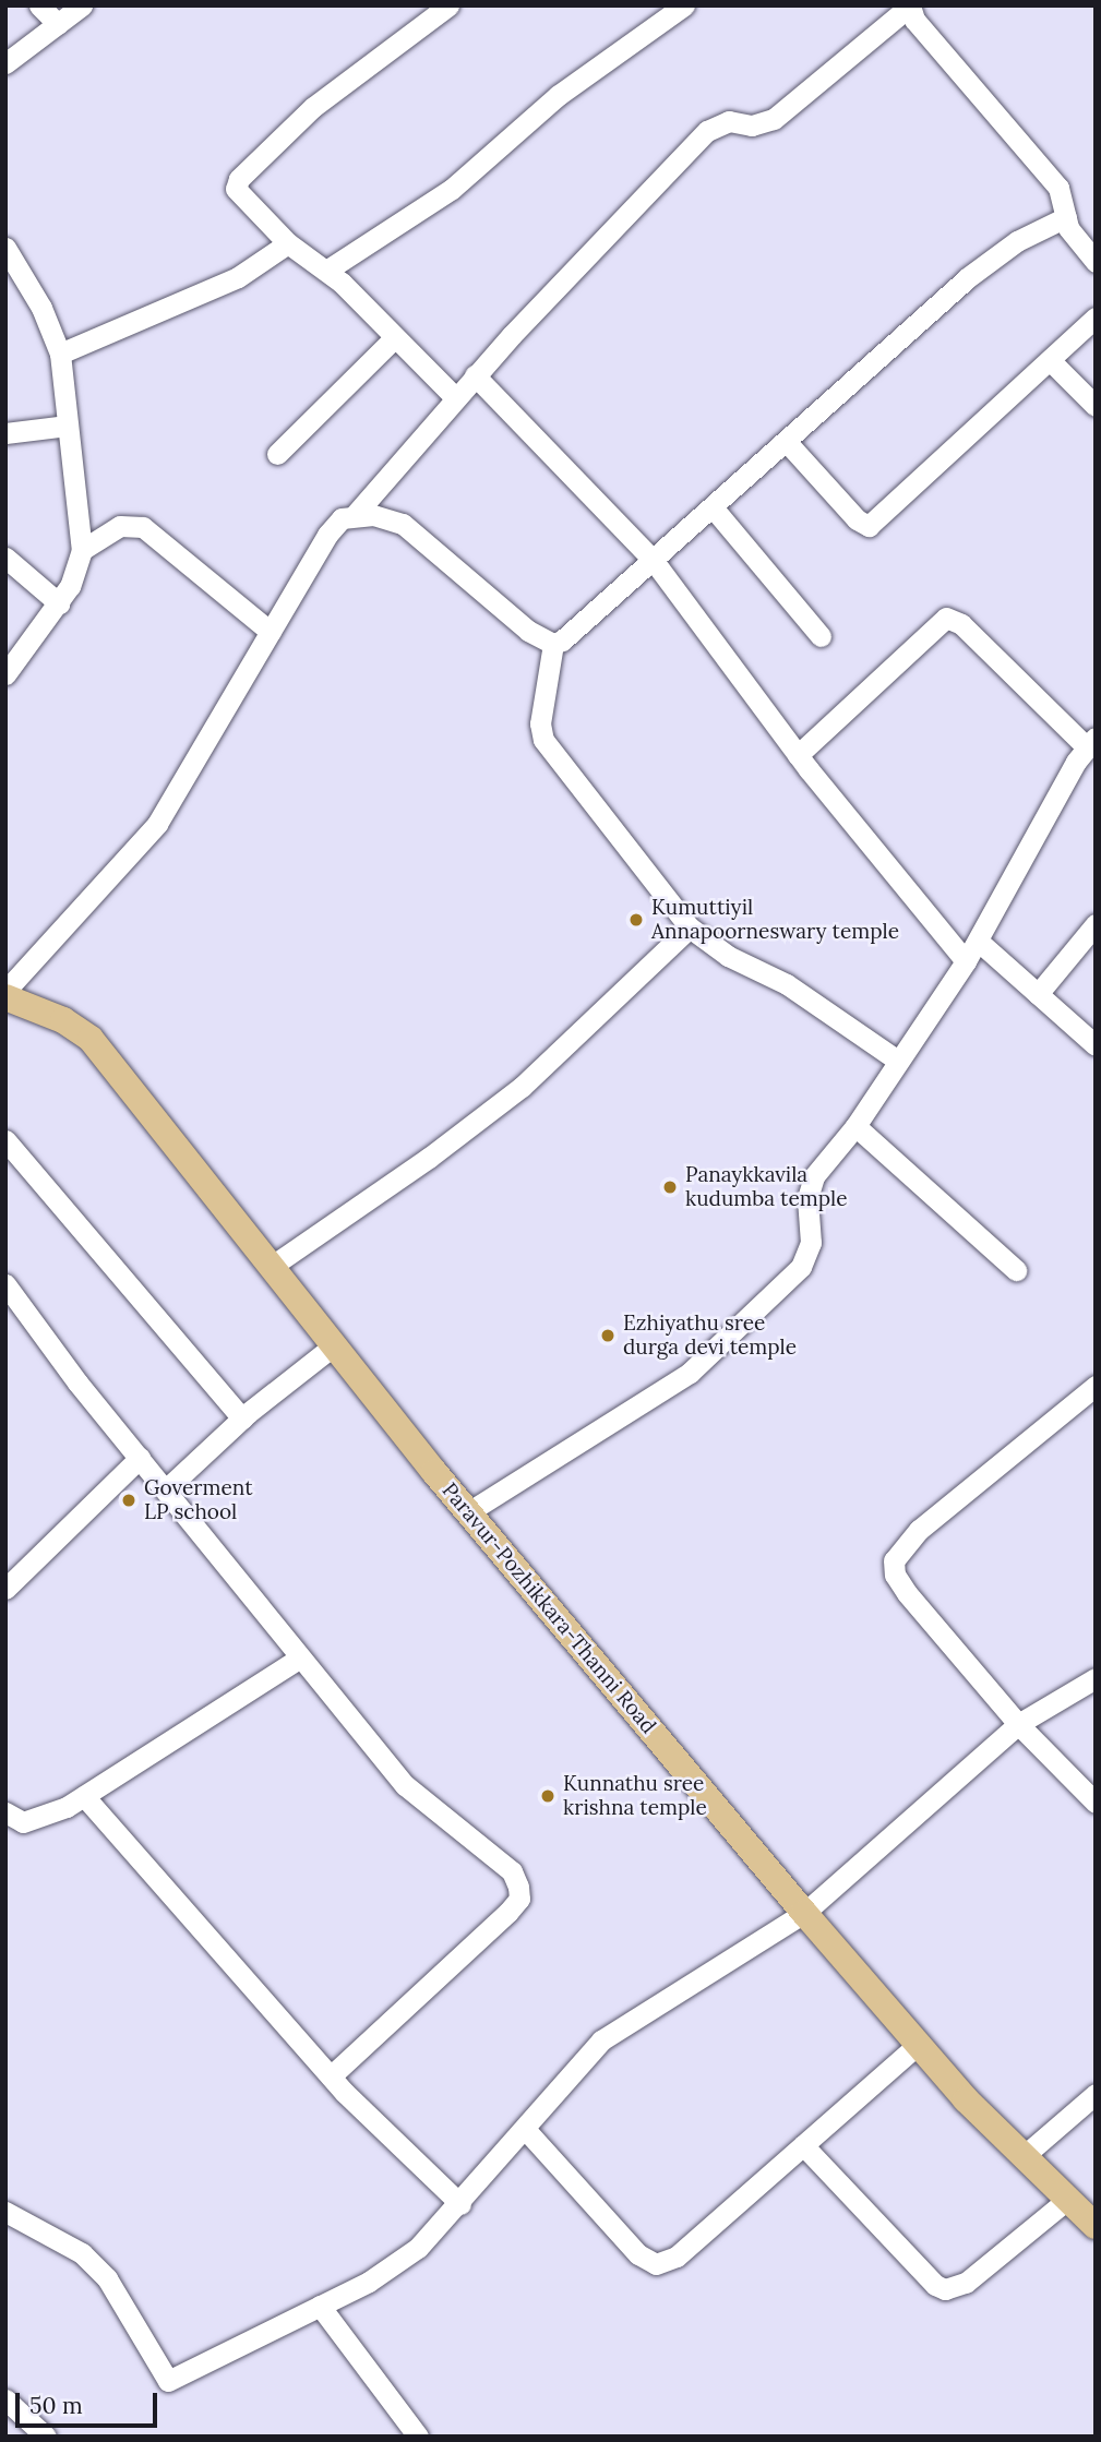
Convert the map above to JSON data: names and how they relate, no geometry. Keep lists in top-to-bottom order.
{
  "streets": {
    "main road": ["Paravur-Pozhikkara-Thanni Road"]
  },
  "places": [
    "Kumuttiyil Annapoorneswary temple",
    "Panaykkavila kudumba temple",
    "Ezhiyathu sree durga devi temple",
    "Goverment LP school",
    "Kunnathu sree krishna temple"
  ],
  "scale_bar": "50 m"
}
